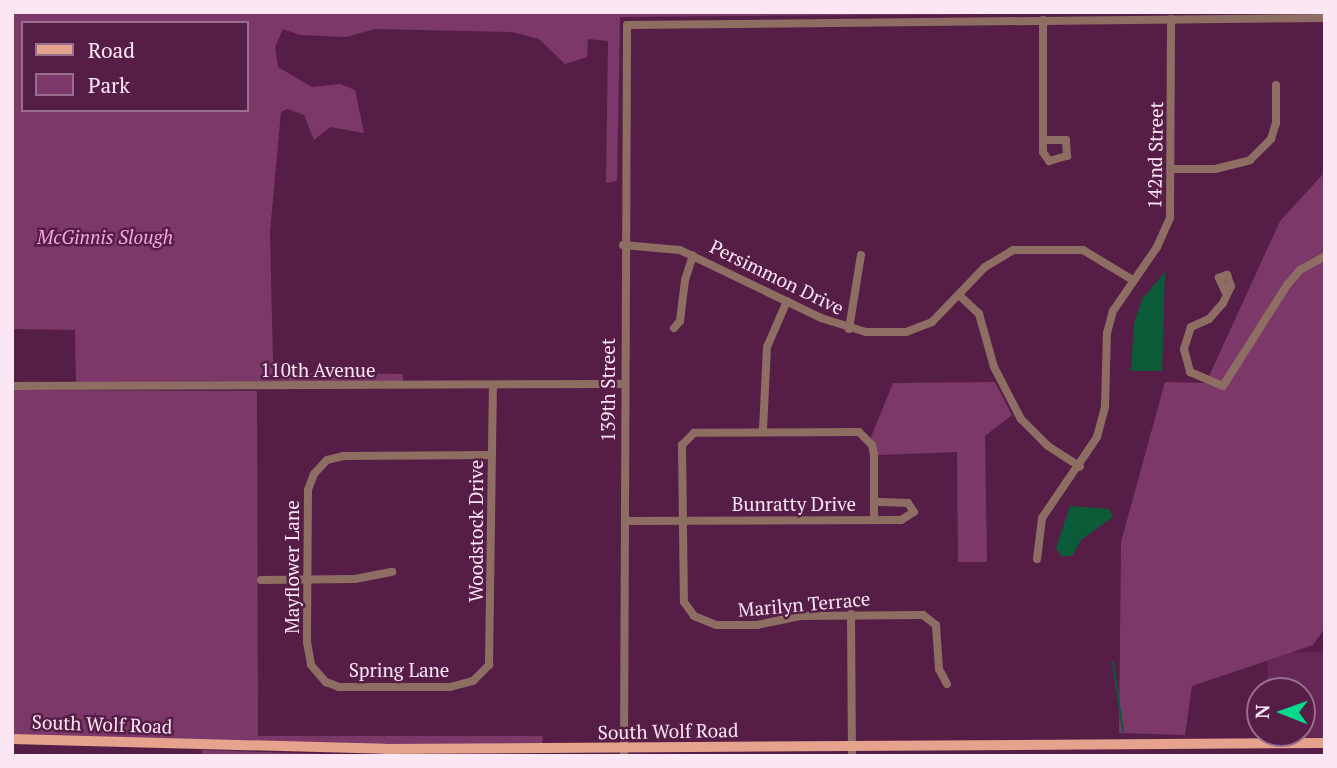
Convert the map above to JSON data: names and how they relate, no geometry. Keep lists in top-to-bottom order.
{
  "streets": {
    "main road": ["South Wolf Road"],
    "street": [
      "142nd Street",
      "Persimmon Drive",
      "110th Avenue",
      "139th Street",
      "Bunratty Drive",
      "Woodstock Drive",
      "Mayflower Lane",
      "Marilyn Terrace",
      "Spring Lane"
    ]
  },
  "crossings": [
    ["142nd Street", "Persimmon Drive"],
    ["Persimmon Drive", "139th Street"],
    ["110th Avenue", "139th Street"],
    ["110th Avenue", "Woodstock Drive"],
    ["139th Street", "Bunratty Drive"],
    ["139th Street", "South Wolf Road"],
    ["Bunratty Drive", "Marilyn Terrace"],
    ["Woodstock Drive", "Mayflower Lane"],
    ["Woodstock Drive", "Spring Lane"],
    ["Mayflower Lane", "Spring Lane"]
  ],
  "parks": ["McGinnis Slough"],
  "legend": ["Road", "Park"],
  "north": "left"
}
